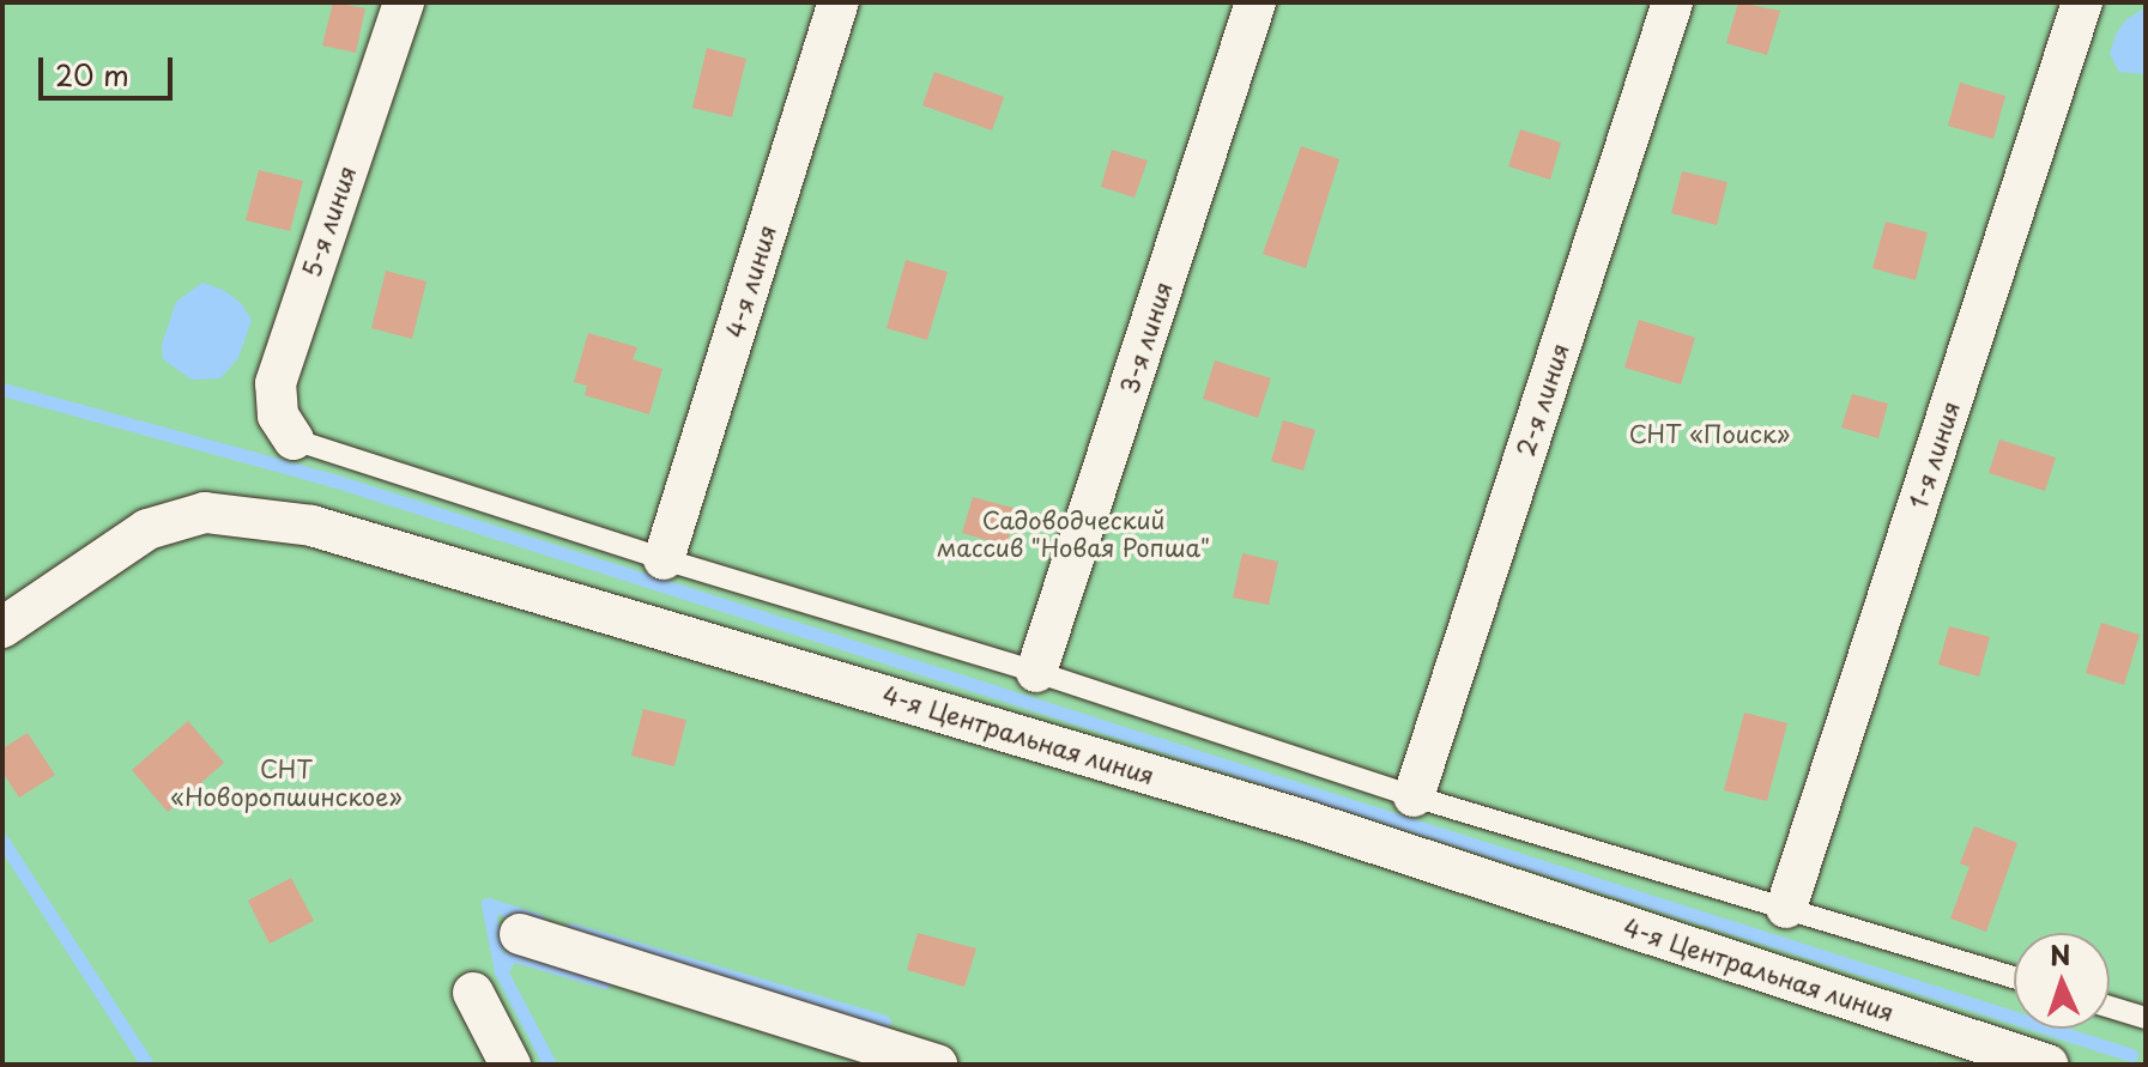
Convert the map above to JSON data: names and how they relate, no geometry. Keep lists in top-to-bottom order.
{
  "streets": {
    "street": [
      "5-я линия",
      "4-я линия",
      "3-я линия",
      "2-я линия",
      "1-я линия",
      "4-я Центральная линия"
    ]
  },
  "parks": ["СНТ «Поиск»", "Садоводческий массив \"Новая Ропша\"", "СНТ «Новоропшинское»"],
  "scale_bar": "20 m",
  "north": "top"
}
